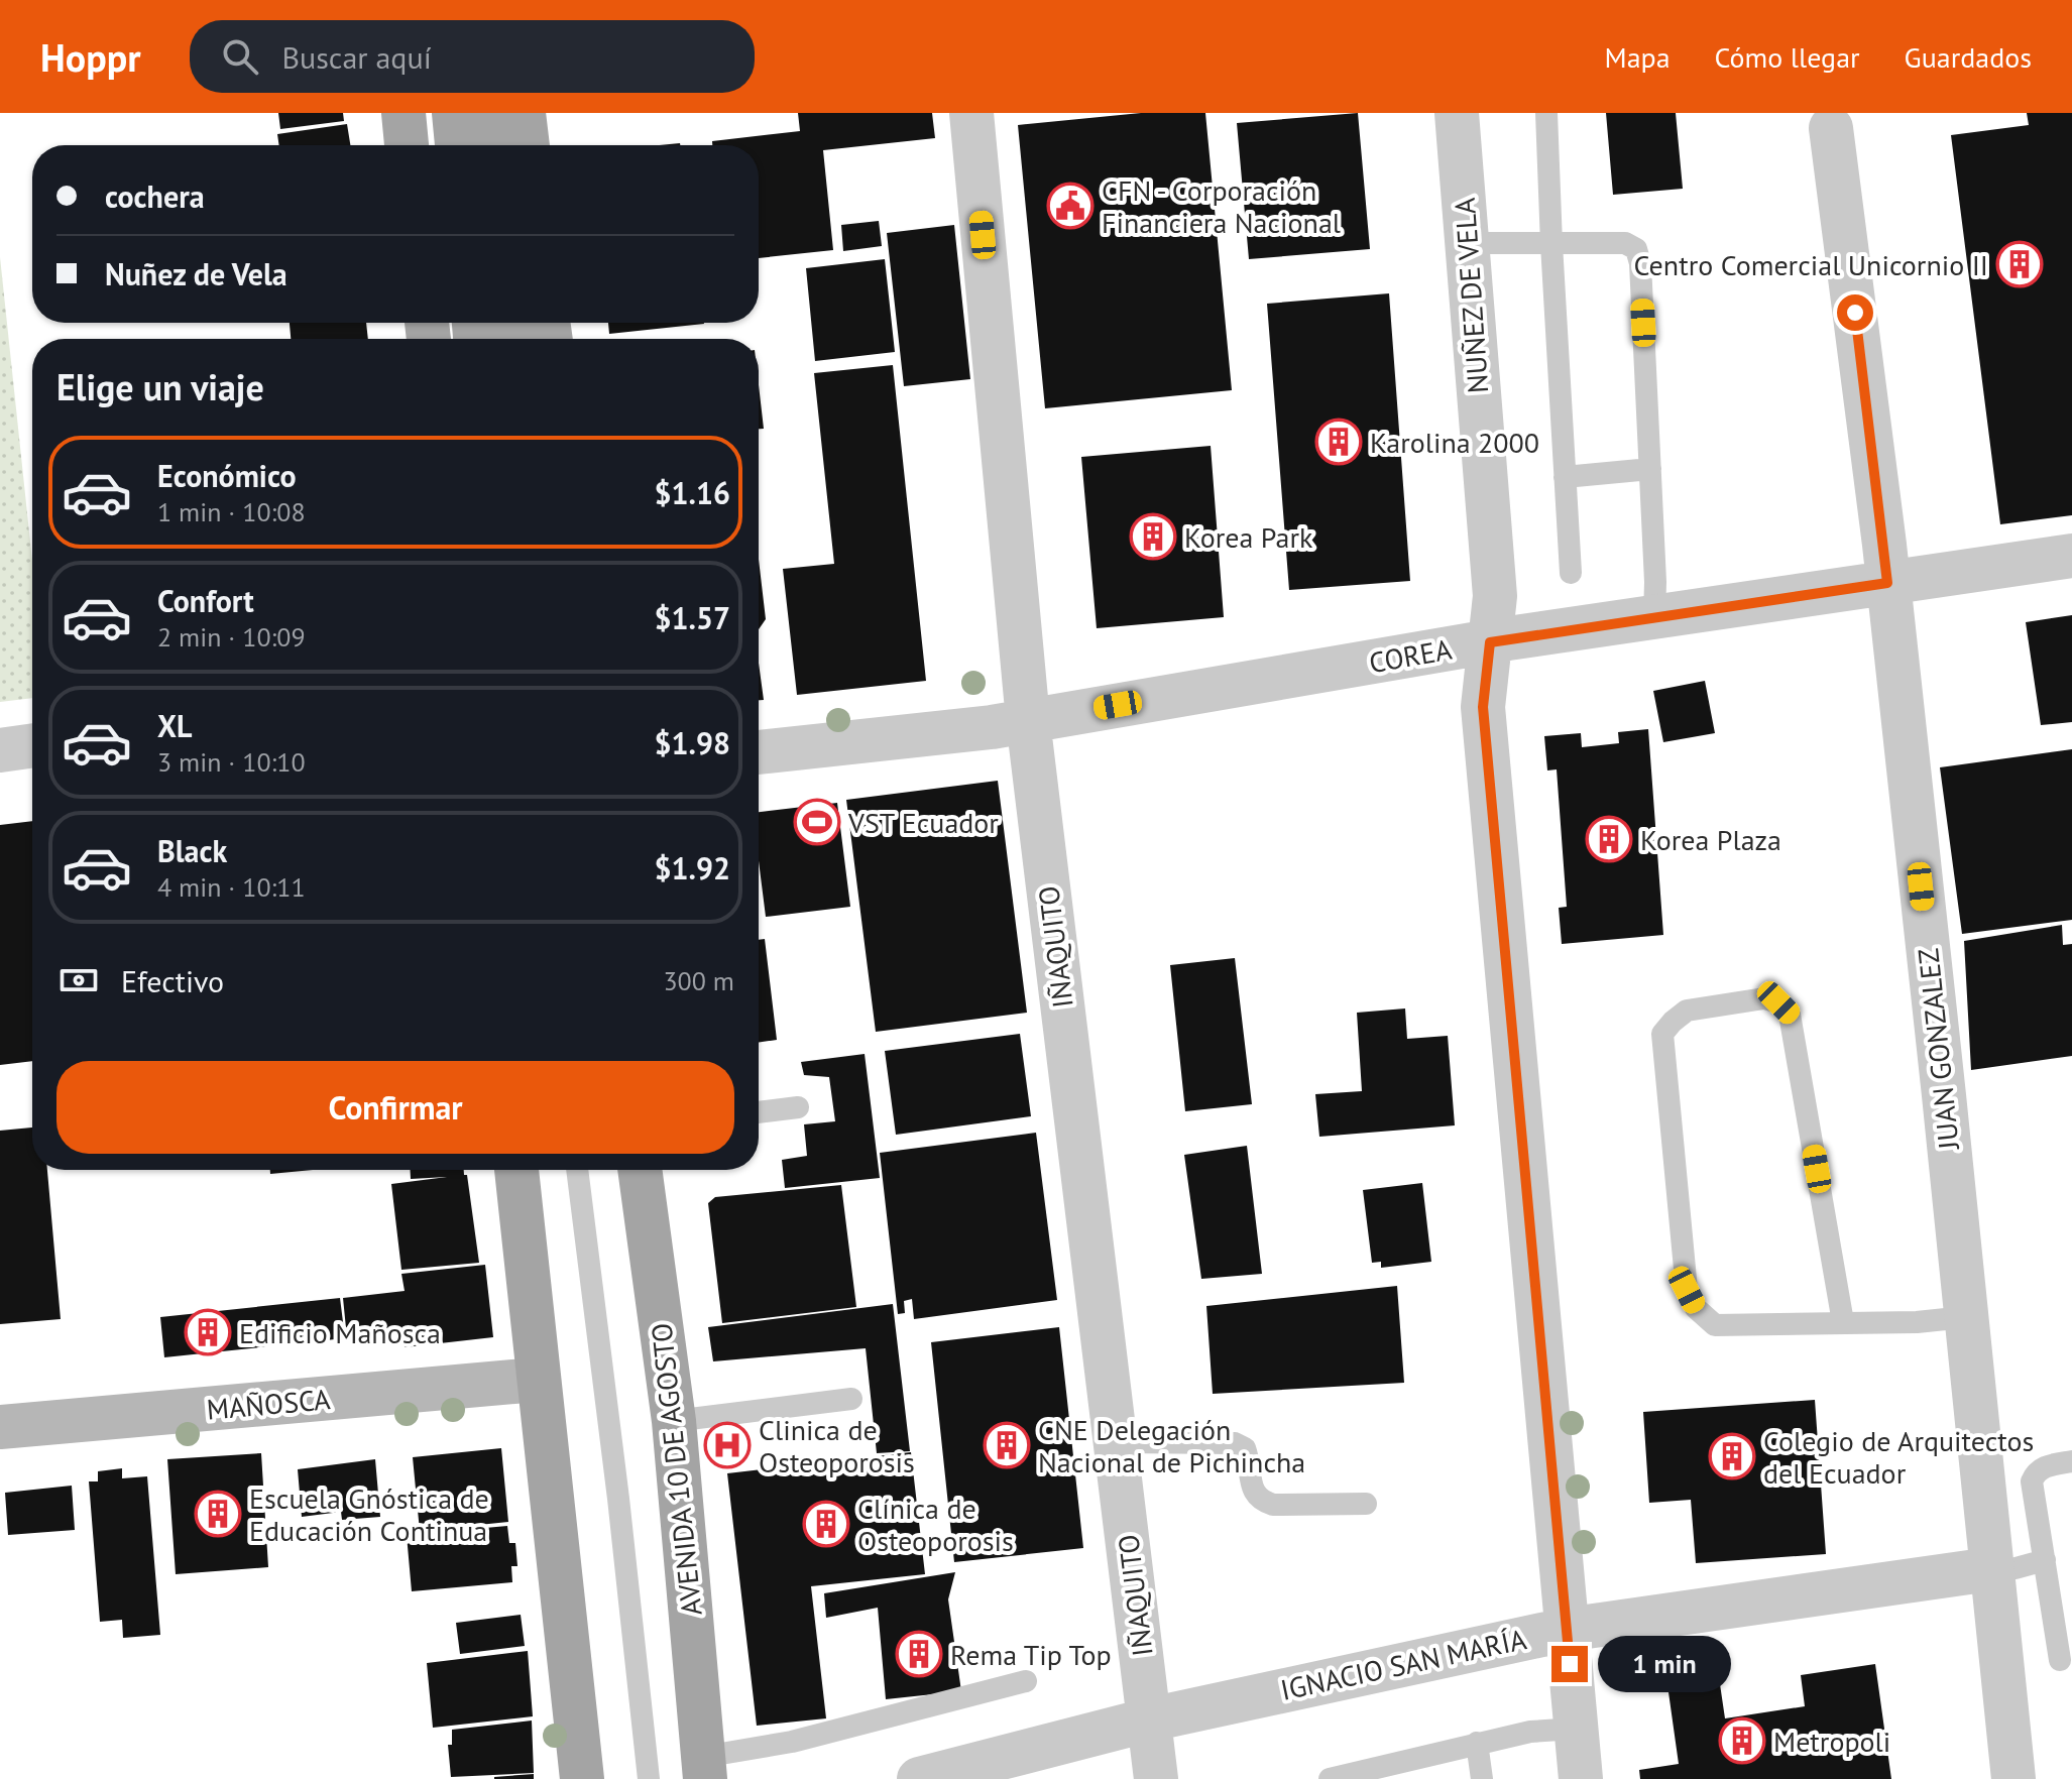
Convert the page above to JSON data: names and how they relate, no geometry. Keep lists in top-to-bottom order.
{
  "streets": {
    "main road": ["AVENIDA 10 DE AGOSTO"],
    "street": [
      "NUÑEZ DE VELA",
      "COREA",
      "IÑAQUITO",
      "JUAN GONZALEZ",
      "MAÑOSCA",
      "IGNACIO SAN MARÍA"
    ]
  },
  "crossings": [
    ["NUÑEZ DE VELA", "COREA"],
    ["NUÑEZ DE VELA", "IGNACIO SAN MARÍA"],
    ["COREA", "IÑAQUITO"],
    ["COREA", "JUAN GONZALEZ"],
    ["IÑAQUITO", "IGNACIO SAN MARÍA"],
    ["JUAN GONZALEZ", "IGNACIO SAN MARÍA"]
  ],
  "places": {
    "public building": ["CFN - Corporación Financiera Nacional"],
    "building": [
      "Centro Comercial Unicornio II",
      "Karolina 2000",
      "Korea Park",
      "Korea Plaza",
      "Edificio Mañosca",
      "CNE Delegación Nacional de Pichincha",
      "Colegio de Arquitectos del Ecuador",
      "Escuela Gnóstica de Educación Continua",
      "Clínica de Osteoporosis",
      "Rema Tip Top",
      "Metropoli"
    ],
    "sports": ["VST Ecuador"],
    "hospital": ["Clinica de Osteoporosis"]
  },
  "page": {
    "header": "Hoppr",
    "search": "Buscar aquí",
    "nav": ["Mapa", "Cómo llegar", "Guardados"],
    "banner": ["cochera", "Nuñez de Vela"],
    "heading": "Elige un viaje",
    "list": [
      {
        "name": "Económico",
        "note": "1 min · 10:08",
        "value": "$1.16"
      },
      {
        "name": "Confort",
        "note": "2 min · 10:09",
        "value": "$1.57"
      },
      {
        "name": "XL",
        "note": "3 min · 10:10",
        "value": "$1.98"
      },
      {
        "name": "Black",
        "note": "4 min · 10:11",
        "value": "$1.92"
      }
    ],
    "pay": ["Efectivo", "300 m"],
    "buttons": "Confirmar",
    "bubble": "1 min"
  }
}
